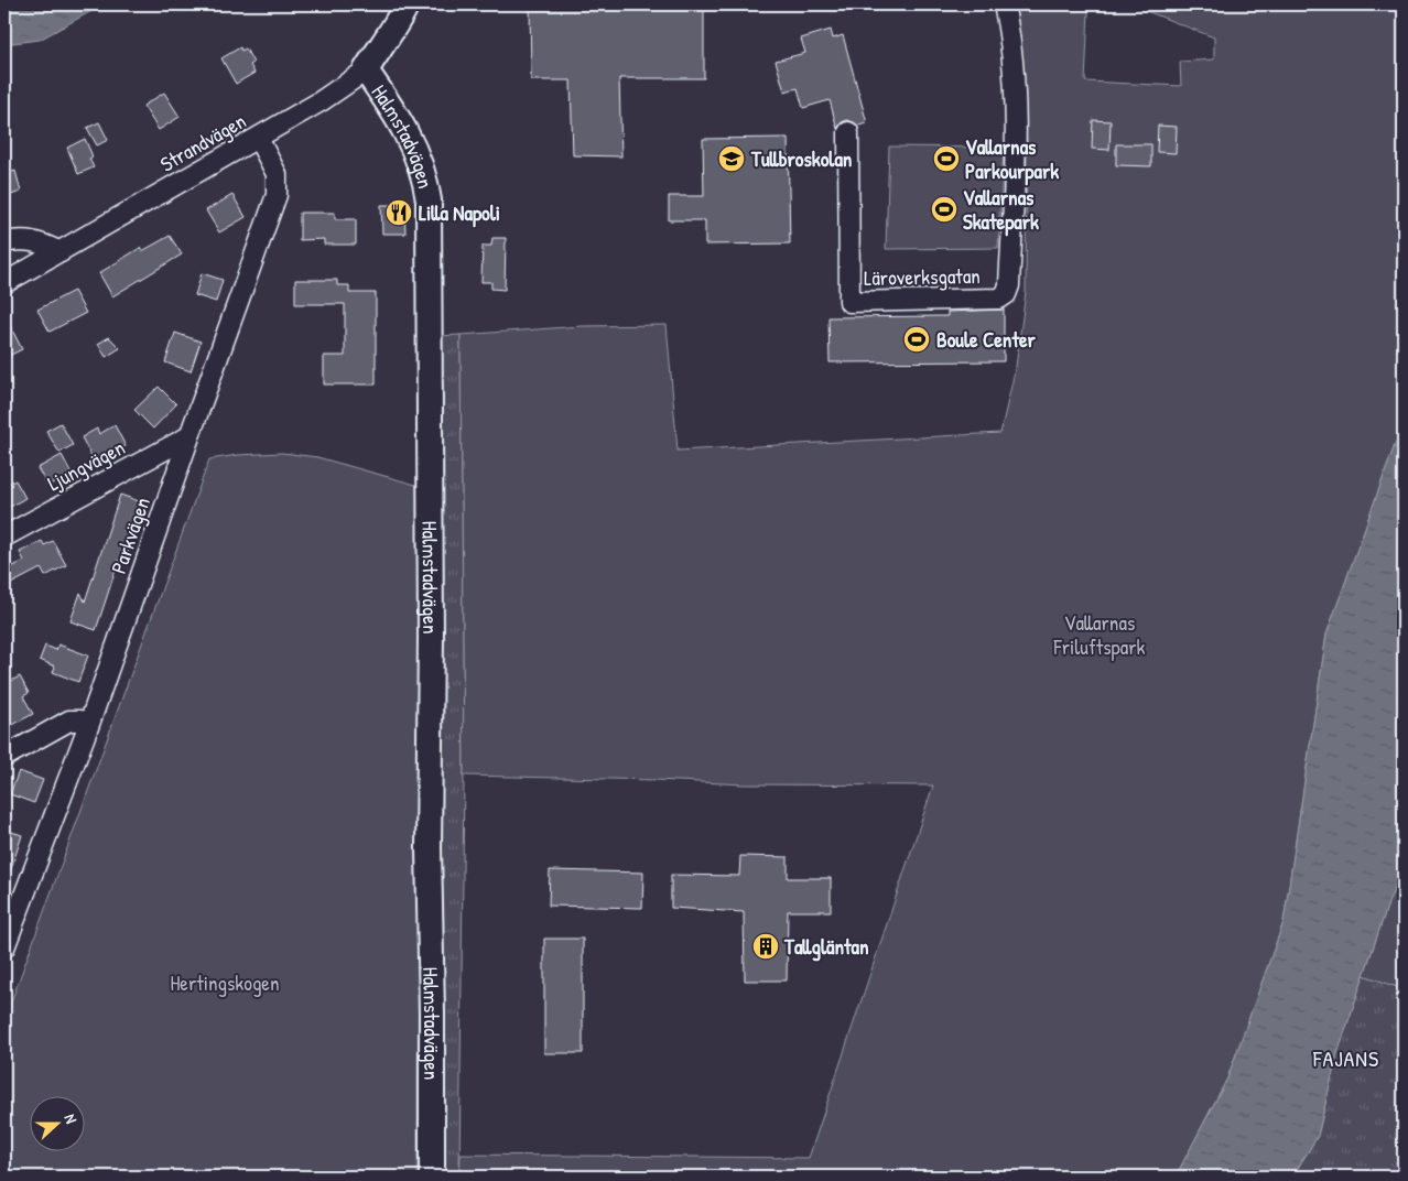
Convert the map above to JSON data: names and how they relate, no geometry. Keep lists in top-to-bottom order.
{
  "streets": {
    "main road": ["Halmstadvägen"],
    "street": [
      "Strandvägen",
      "Läroverksgatan",
      "Ljungvägen",
      "Parkvägen"
    ]
  },
  "crossings": [
    ["Halmstadvägen", "Strandvägen"],
    ["Strandvägen", "Parkvägen"],
    ["Ljungvägen", "Parkvägen"]
  ],
  "districts": ["FAJANS"],
  "parks": ["Vallarnas Friluftspark", "Hertingskogen"],
  "places": {
    "school or university": ["Tullbroskolan"],
    "sports": ["Vallarnas Parkourpark", "Vallarnas Skatepark", "Boule Center"],
    "restaurant": ["Lilla Napoli"],
    "building": ["Tallgläntan"]
  },
  "north": "right"
}
